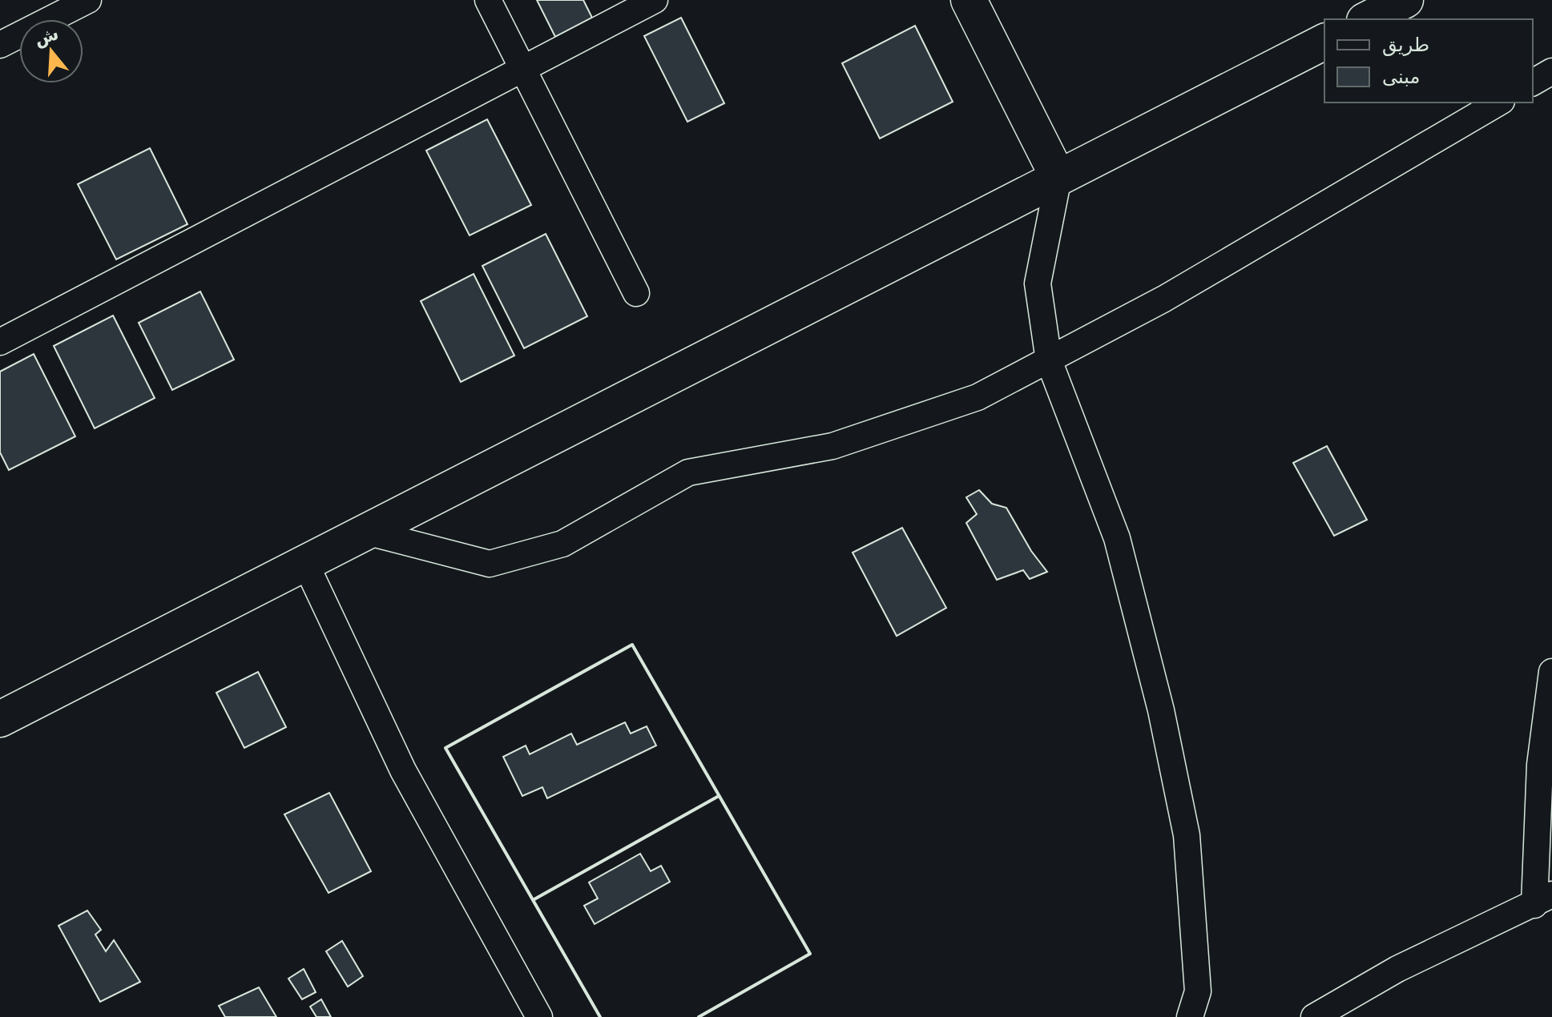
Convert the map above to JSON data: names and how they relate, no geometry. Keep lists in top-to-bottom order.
{
  "legend": ["طريق", "مبنى"],
  "north": "top"
}
